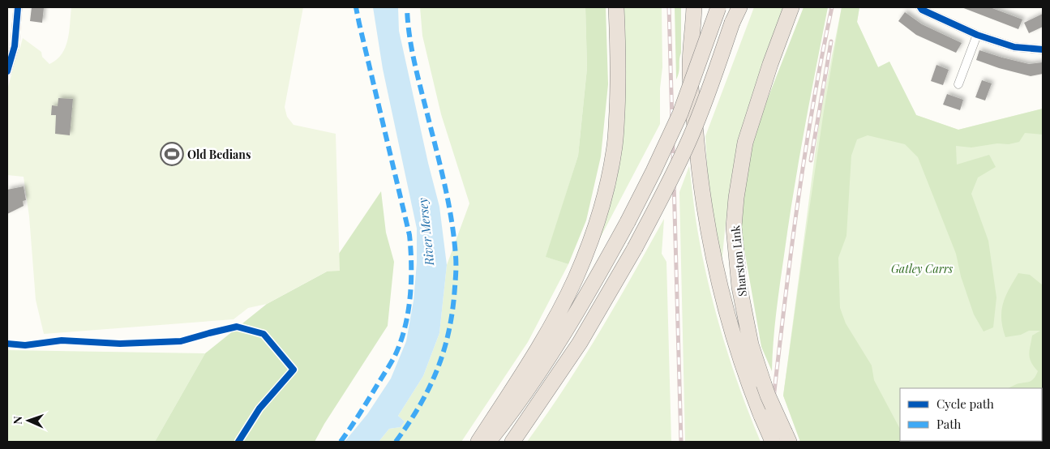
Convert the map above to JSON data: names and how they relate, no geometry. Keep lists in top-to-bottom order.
{
  "streets": {
    "highway": ["Sharston Link"]
  },
  "water": ["River Mersey"],
  "parks": ["Gatley Carrs"],
  "places": {
    "sports": ["Old Bedians"]
  },
  "legend": ["Cycle path", "Path"],
  "north": "left"
}
